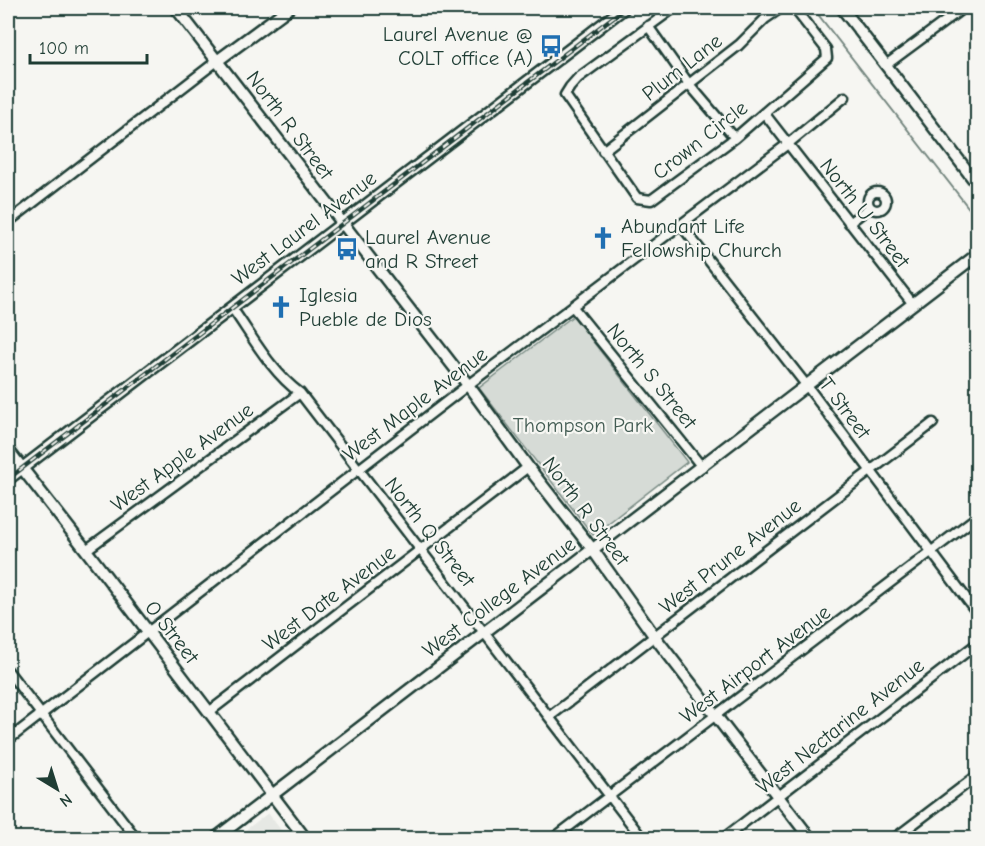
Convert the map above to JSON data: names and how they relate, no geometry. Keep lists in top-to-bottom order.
{
  "streets": {
    "street": [
      "Plum Lane",
      "North R Street",
      "Crown Circle",
      "North U Street",
      "West Laurel Avenue",
      "North S Street",
      "West Maple Avenue",
      "T Street",
      "West Apple Avenue",
      "North Q Street",
      "West Prune Avenue",
      "West College Avenue",
      "West Date Avenue",
      "O Street",
      "West Airport Avenue",
      "West Nectarine Avenue"
    ]
  },
  "crossings": [
    ["Plum Lane", "Crown Circle"],
    ["North R Street", "West Laurel Avenue"],
    ["North R Street", "West Maple Avenue"],
    ["North R Street", "West Prune Avenue"],
    ["North R Street", "West College Avenue"],
    ["North R Street", "West Date Avenue"],
    ["North R Street", "West Airport Avenue"],
    ["North R Street", "West Nectarine Avenue"],
    ["Crown Circle", "North U Street"],
    ["North U Street", "West Maple Avenue"],
    ["North U Street", "West College Avenue"],
    ["West Laurel Avenue", "North Q Street"],
    ["West Laurel Avenue", "O Street"],
    ["North S Street", "West Maple Avenue"],
    ["North S Street", "West College Avenue"],
    ["West Maple Avenue", "T Street"],
    ["West Maple Avenue", "North Q Street"],
    ["West Maple Avenue", "O Street"],
    ["T Street", "West Prune Avenue"],
    ["T Street", "West College Avenue"],
    ["T Street", "West Airport Avenue"],
    ["West Apple Avenue", "North Q Street"],
    ["West Apple Avenue", "O Street"],
    ["North Q Street", "West Prune Avenue"],
    ["North Q Street", "West College Avenue"],
    ["North Q Street", "West Date Avenue"],
    ["North Q Street", "West Airport Avenue"],
    ["West College Avenue", "O Street"],
    ["West Date Avenue", "O Street"]
  ],
  "parks": ["Thompson Park"],
  "places": {
    "bus stop": ["Laurel Avenue @ COLT office (A)", "Laurel Avenue and R Street"],
    "church": ["Abundant Life Fellowship Church", "Iglesia Pueble de Dios"]
  },
  "scale_bar": "100 m",
  "north": "bottom right"
}
